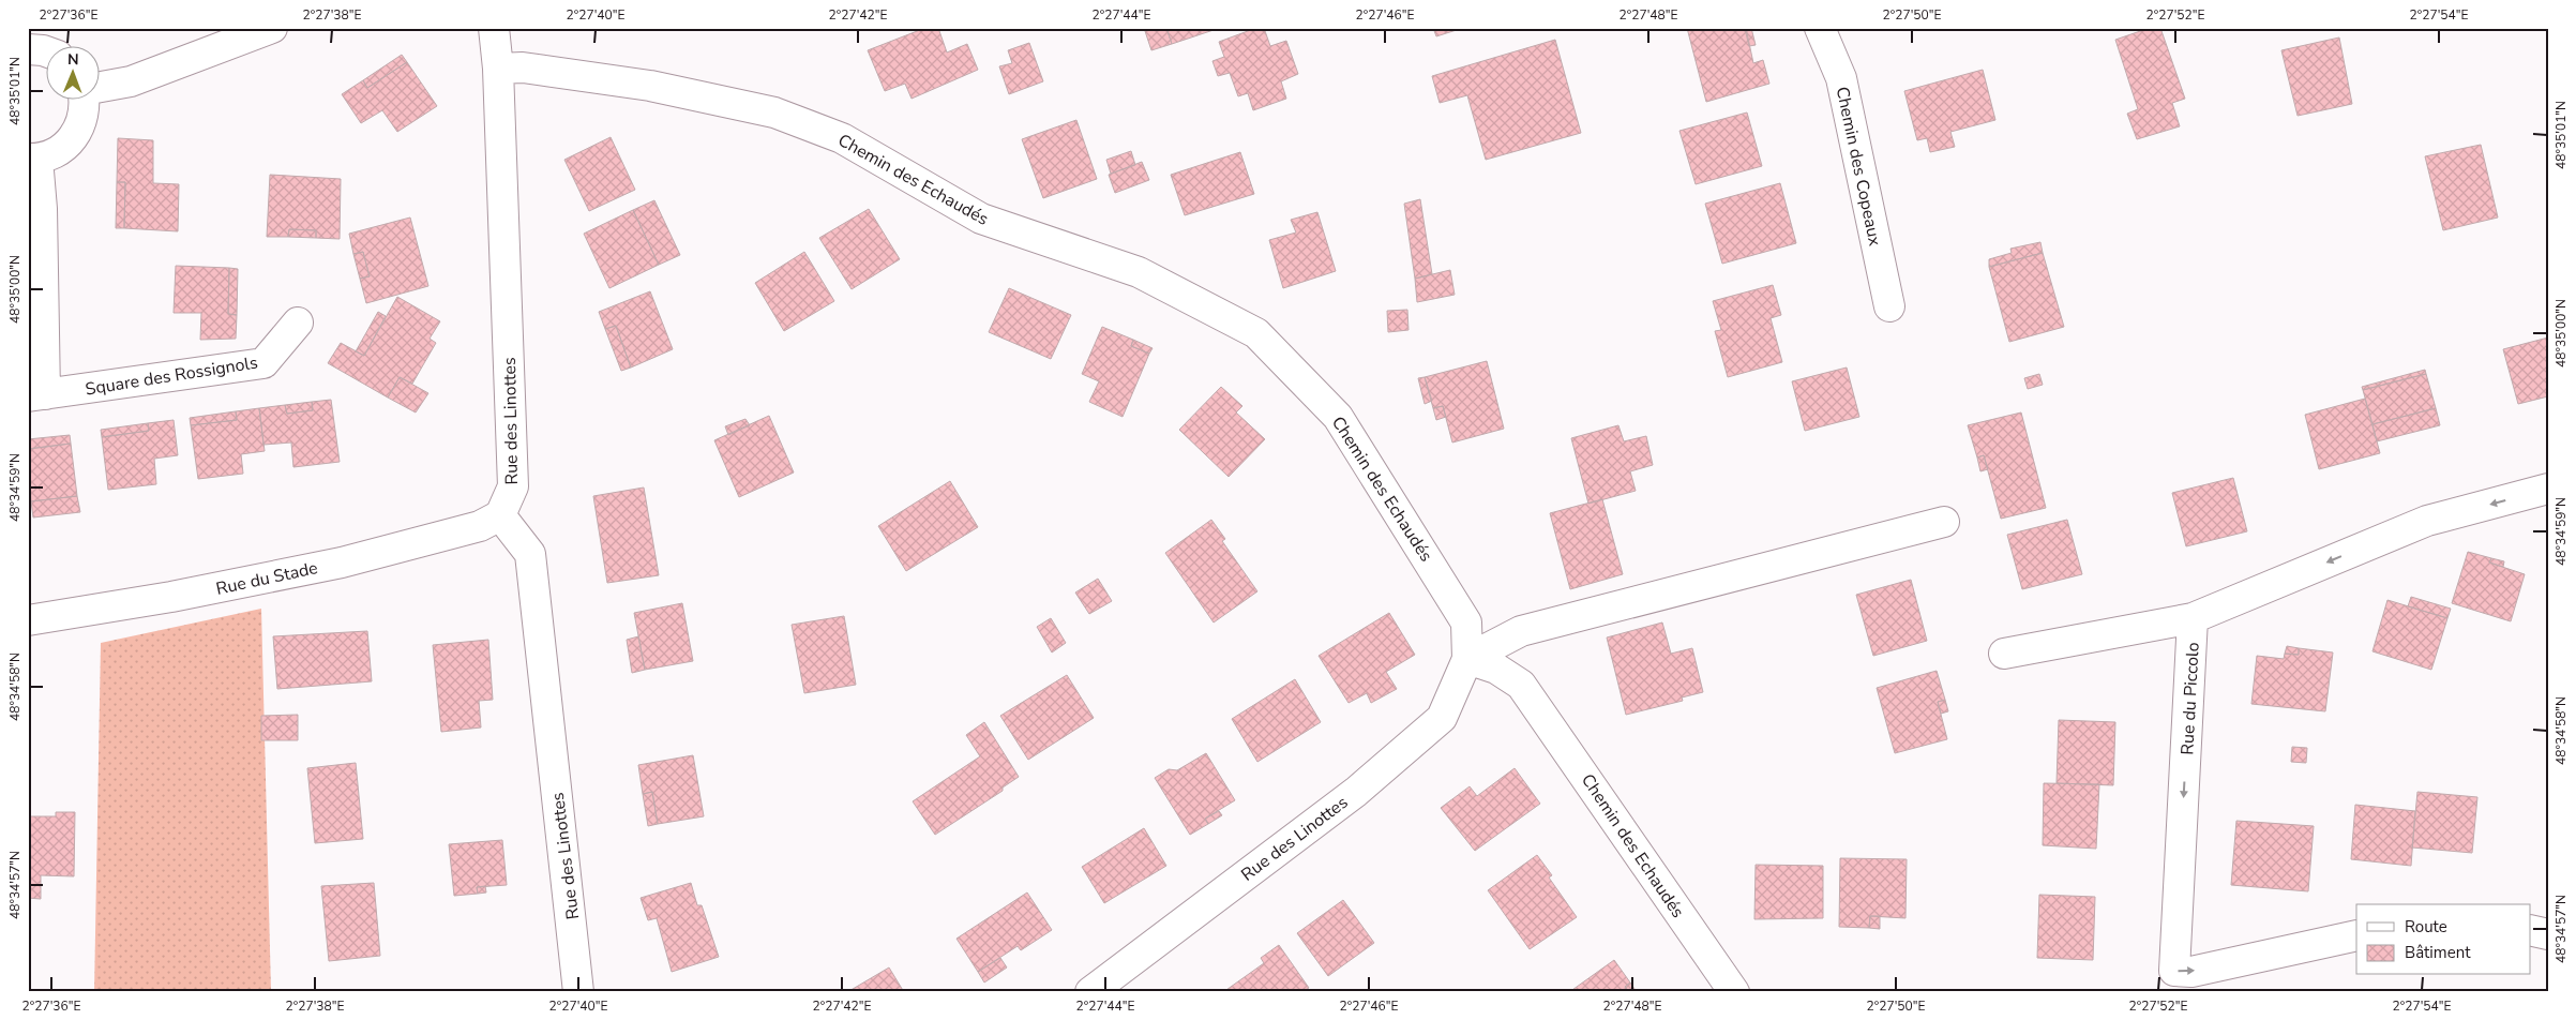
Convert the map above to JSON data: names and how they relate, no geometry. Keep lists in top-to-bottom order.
{
  "streets": {
    "street": [
      "Chemin des Copeaux",
      "Chemin des Echaudés",
      "Square des Rossignols",
      "Rue des Linottes",
      "Rue du Stade",
      "Rue du Piccolo"
    ]
  },
  "crossings": [
    ["Chemin des Echaudés", "Rue des Linottes"],
    ["Rue des Linottes", "Rue du Stade"]
  ],
  "legend": ["Route", "Bâtiment"],
  "north": "top",
  "coordinates": [
    "2°27'36\"E",
    "2°27'38\"E",
    "2°27'40\"E",
    "2°27'42\"E",
    "2°27'44\"E",
    "2°27'46\"E",
    "2°27'48\"E",
    "2°27'50\"E",
    "2°27'52\"E",
    "2°27'54\"E",
    "48°35'01\"N",
    "48°35'00\"N",
    "48°34'59\"N",
    "48°34'58\"N",
    "48°34'57\"N"
  ]
}
